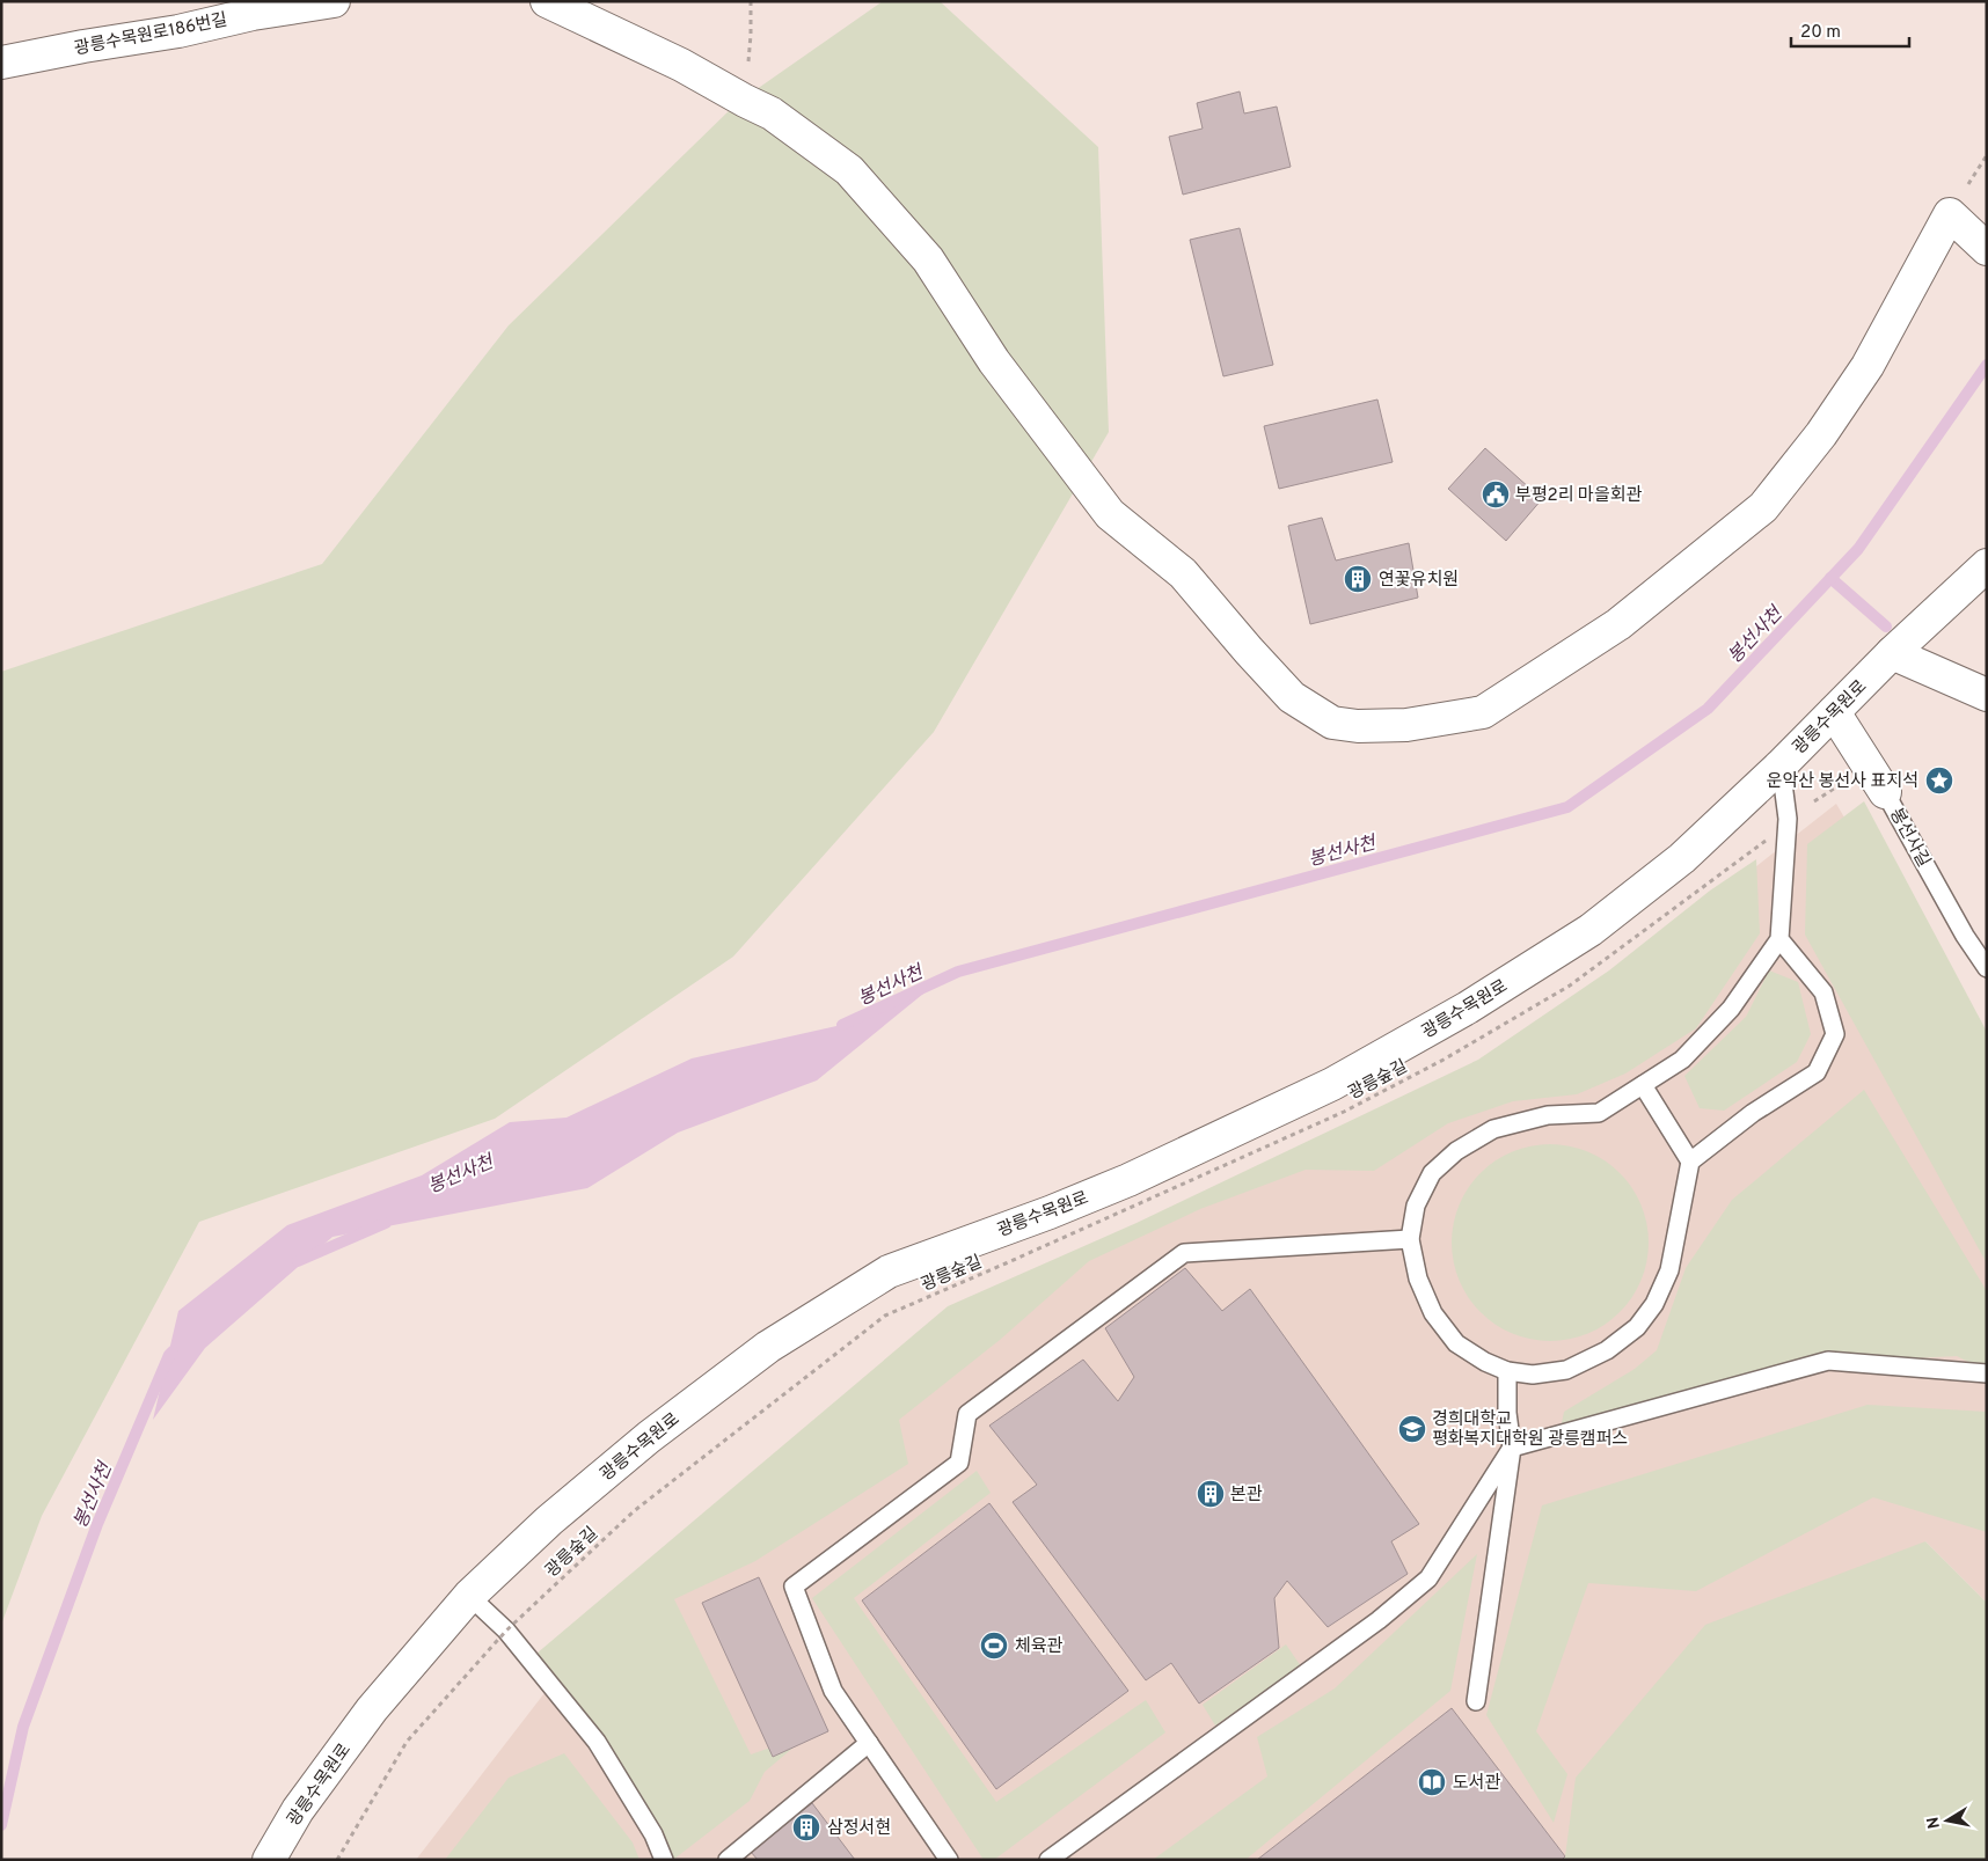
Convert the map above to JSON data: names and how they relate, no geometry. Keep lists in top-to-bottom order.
{
  "streets": {
    "street": ["광릉수목원로186번길", "광릉수목원로", "봉선사길"],
    "path": ["광릉숲길"]
  },
  "crossings": [
    ["광릉수목원로", "봉선사길"]
  ],
  "water": ["봉선사천"],
  "places": {
    "public building": ["부평2리 마을회관"],
    "building": ["연꽃유치원", "본관", "삼정서현"],
    "place": ["운악산 봉선사 표지석"],
    "school or university": ["경희대학교 평화복지대학원 광릉캠퍼스"],
    "sports": ["체육관"],
    "library": ["도서관"]
  },
  "scale_bar": "20 m",
  "north": "left"
}
